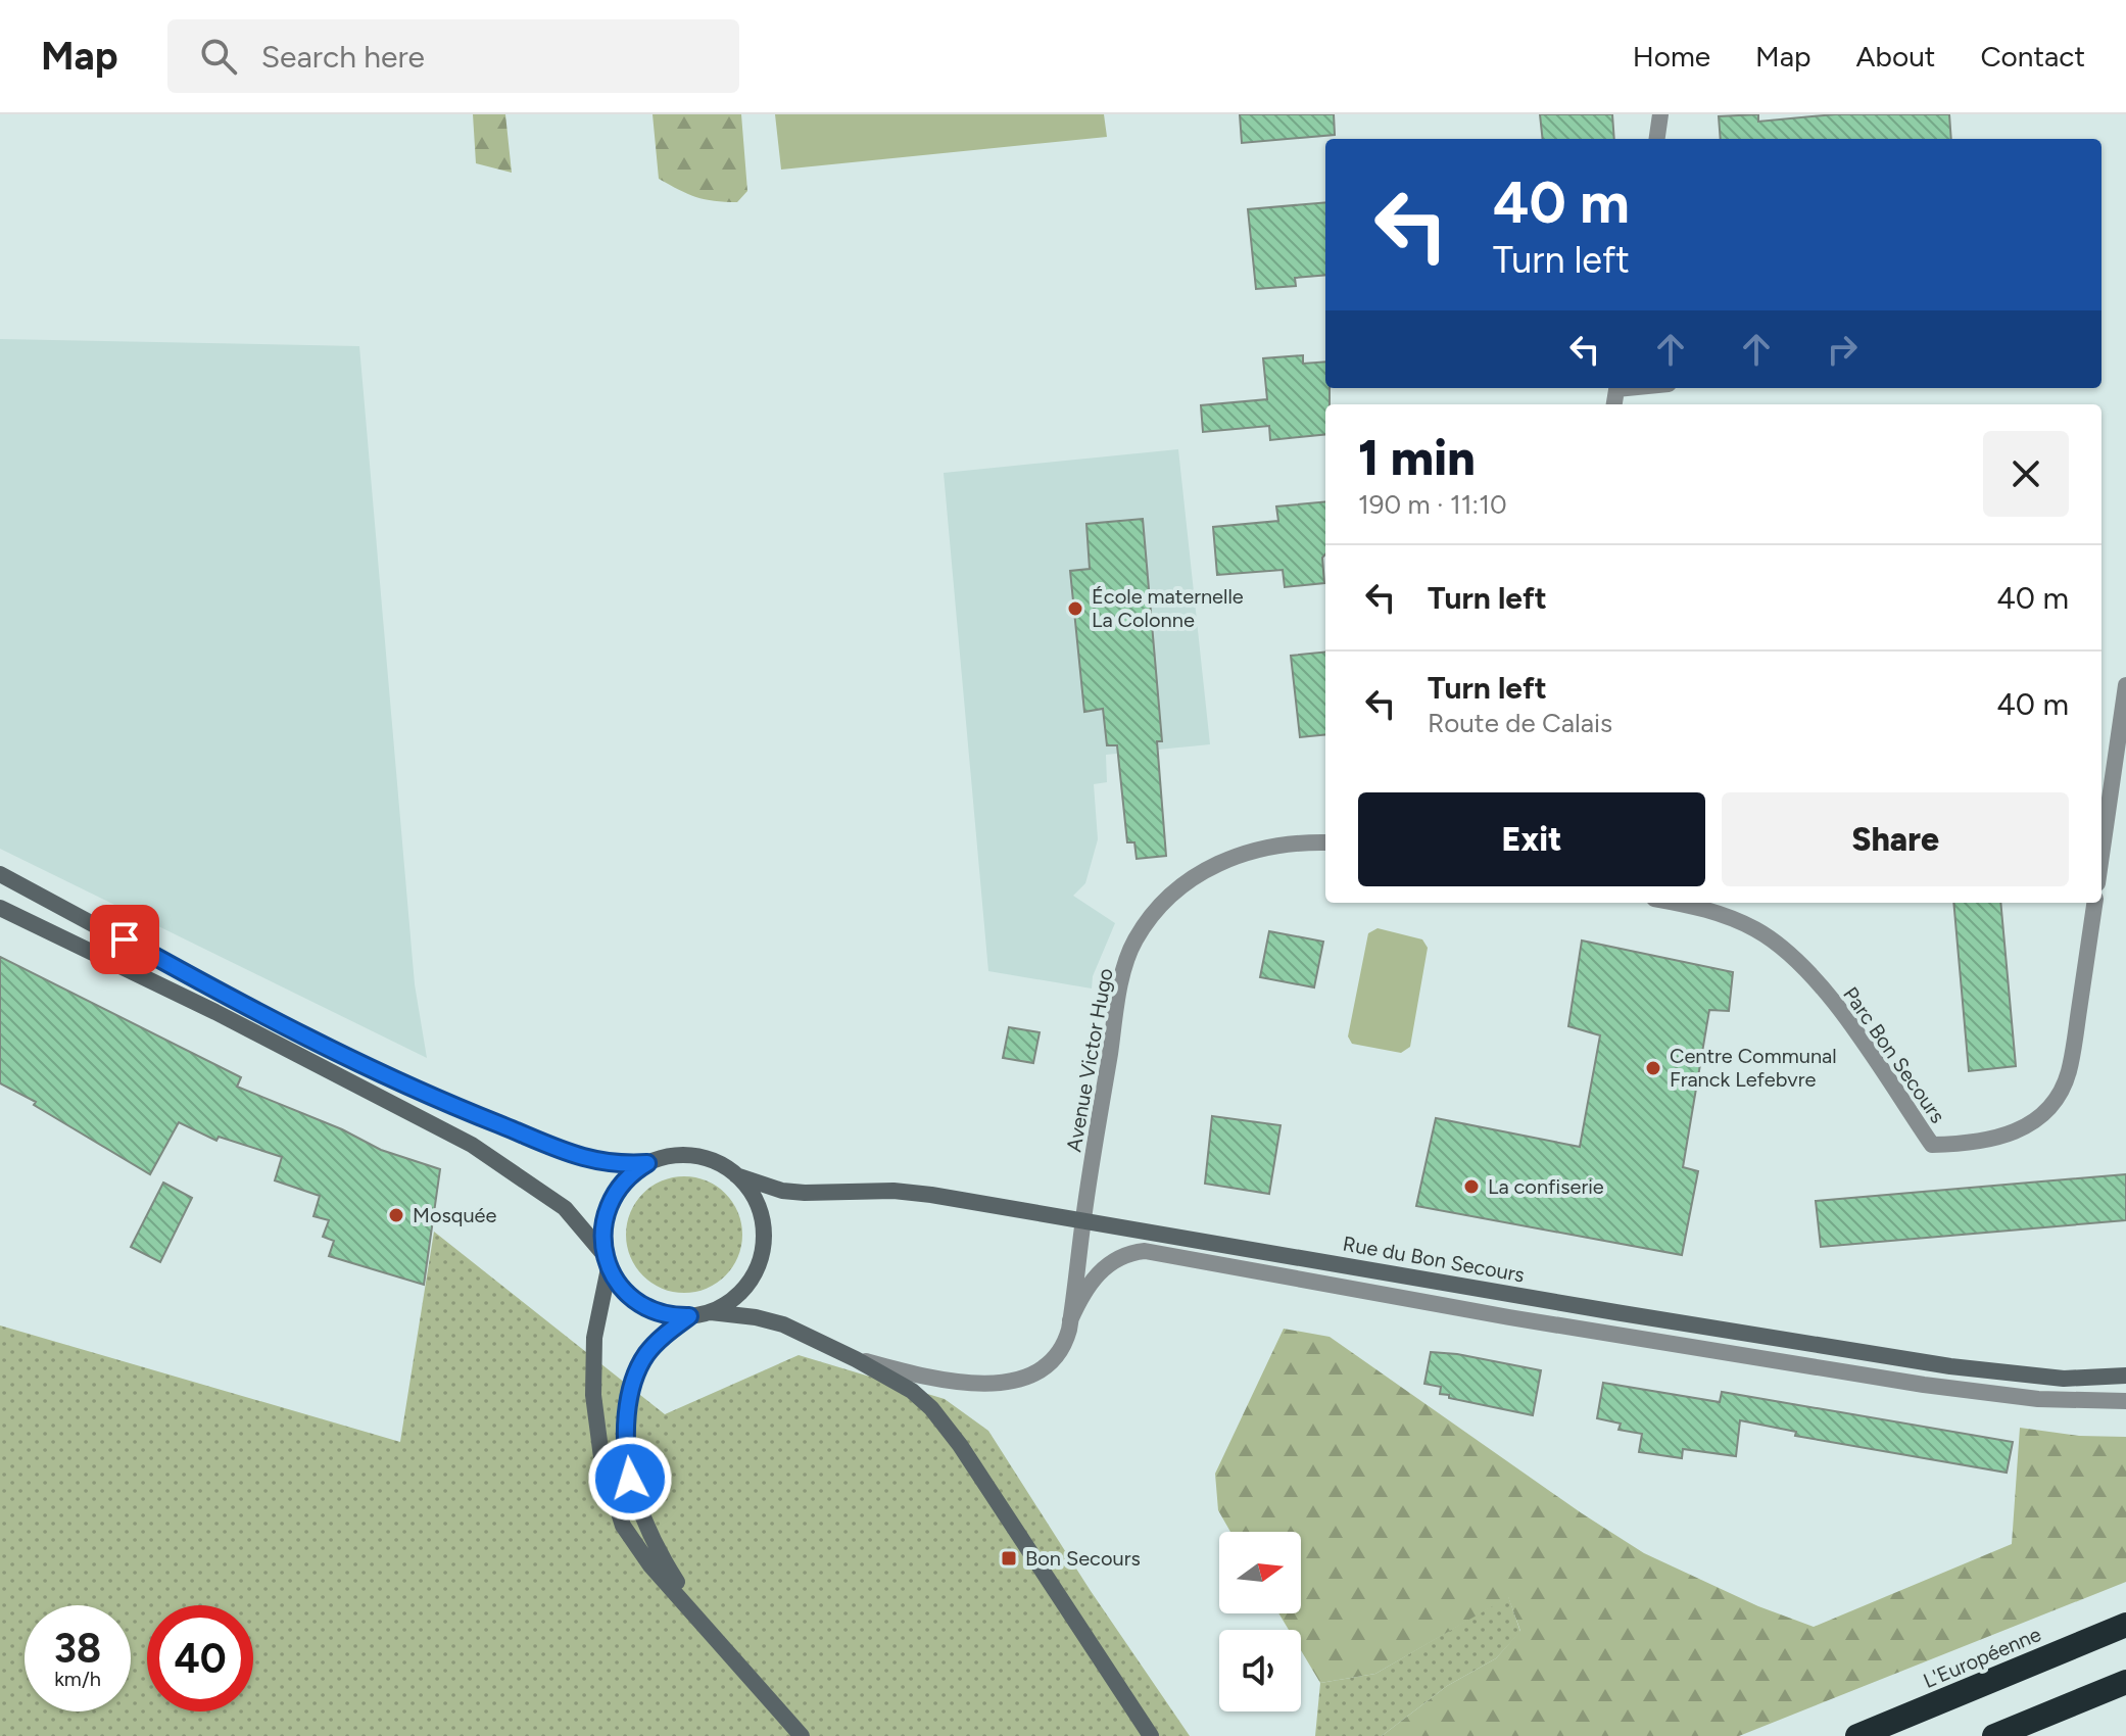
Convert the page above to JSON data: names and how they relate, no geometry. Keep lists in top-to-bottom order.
{
  "streets": {
    "highway": ["L'Européenne"],
    "main road": ["Rue du Bon Secours"],
    "street": ["Parc Bon Secours", "Avenue Victor Hugo"]
  },
  "crossings": [
    ["Avenue Victor Hugo", "Rue du Bon Secours"]
  ],
  "places": {
    "other": [
      "École maternelle La Colonne",
      "Centre Communal Franck Lefebvre",
      "La confiserie",
      "Mosquée"
    ],
    "transit": ["Bon Secours"]
  },
  "north": "right",
  "page": {
    "header": "Map",
    "search": "Search here",
    "nav": [
      "Home",
      "Map",
      "About",
      "Contact"
    ],
    "turn": ["40 m", "Turn left"],
    "heading": ["1 min", "190 m · 11:10"],
    "list": [
      {
        "name": "Turn left",
        "value": "40 m"
      },
      {
        "name": "Turn left",
        "note": "Route de Calais",
        "value": "40 m"
      }
    ],
    "buttons": ["Exit", "Share"],
    "speed": "38 km/h",
    "limit": "40"
  }
}
